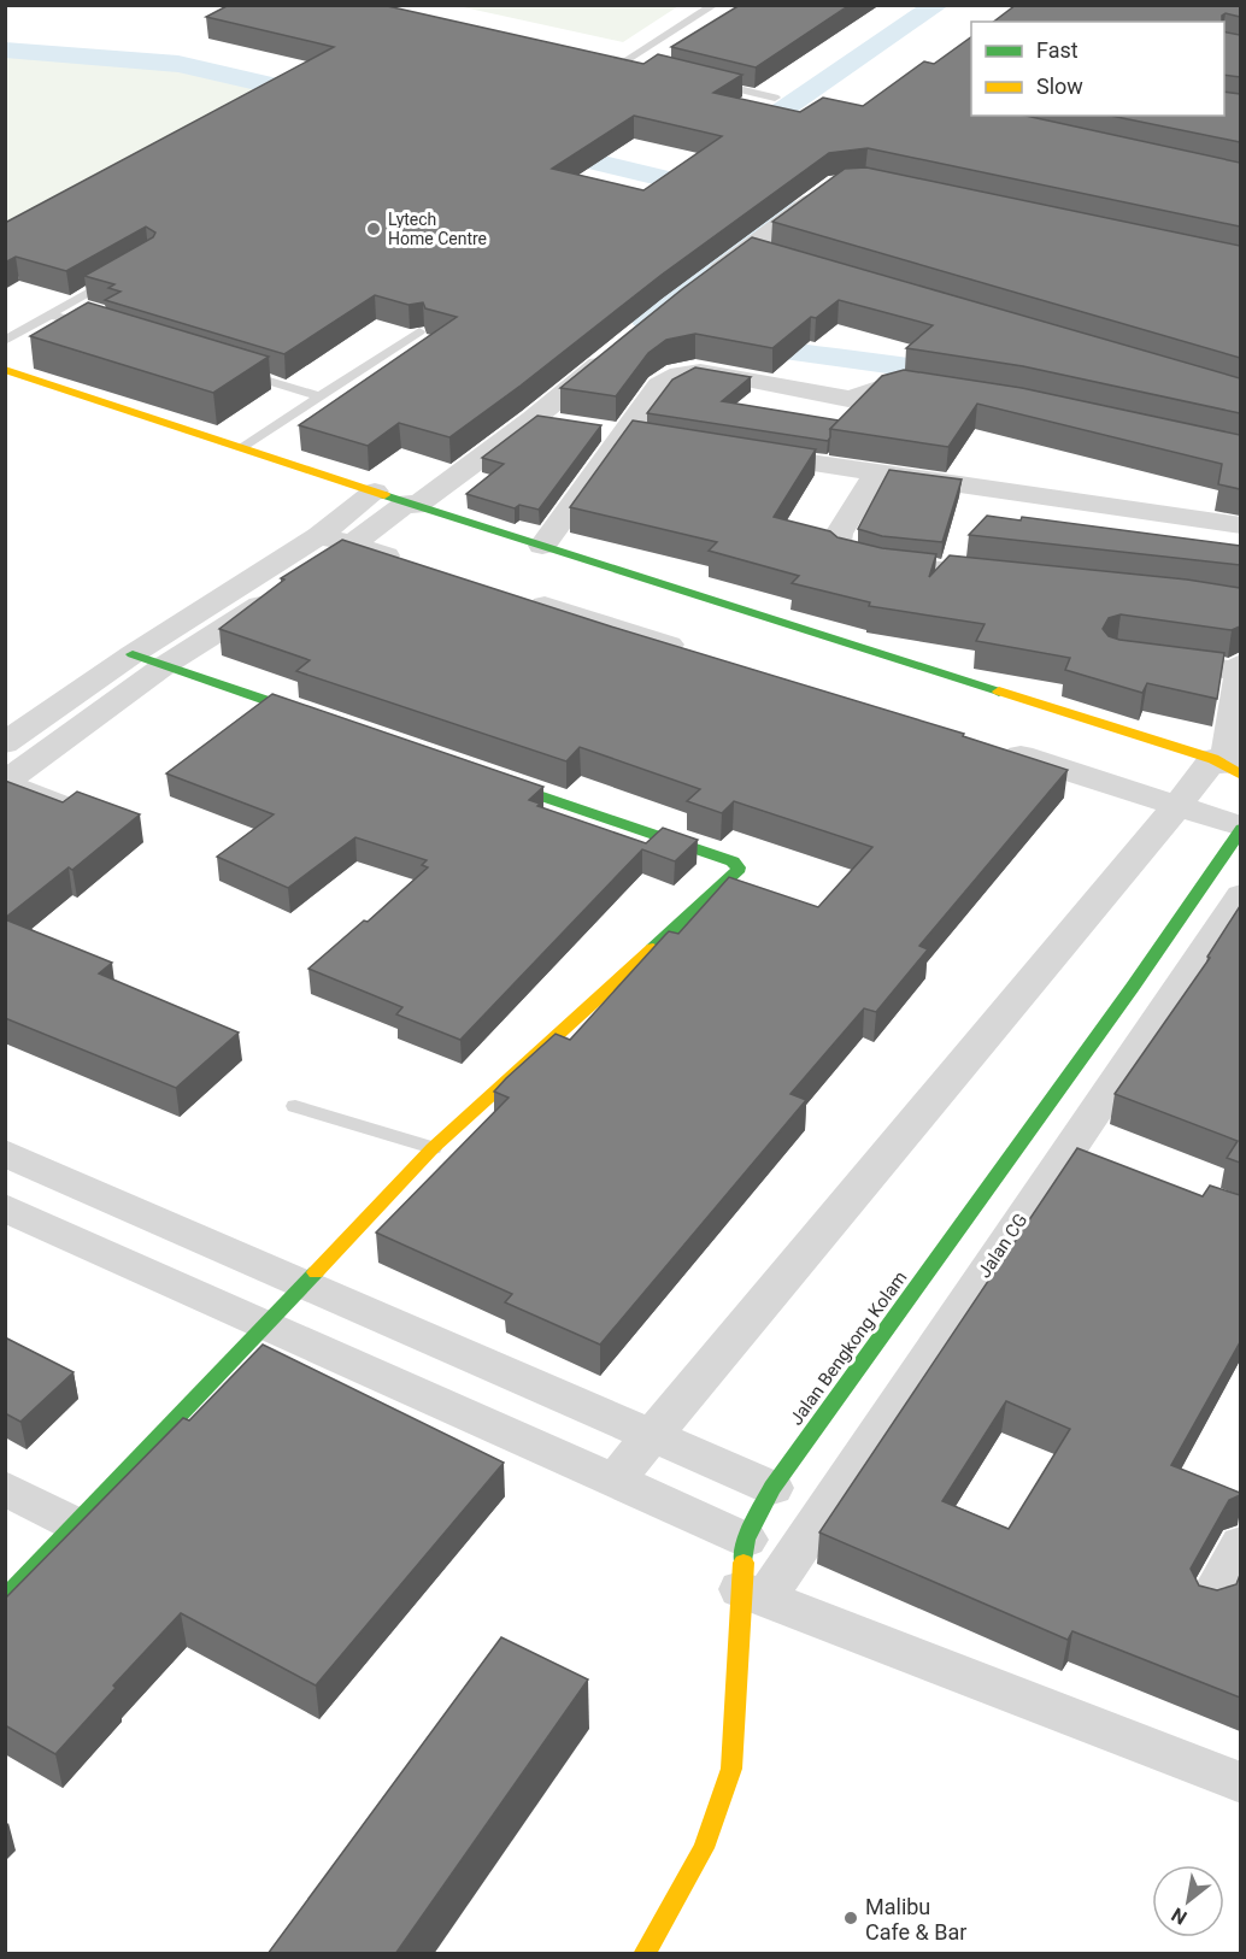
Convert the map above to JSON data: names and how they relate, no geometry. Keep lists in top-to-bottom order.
{
  "streets": {
    "street": ["Jalan CG", "Jalan Bengkong Kolam"]
  },
  "crossings": [
    ["Jalan CG", "Jalan Bengkong Kolam"]
  ],
  "places": ["Lytech Home Centre", "Malibu Cafe & Bar"],
  "legend": ["Fast", "Slow"],
  "north": "bottom left"
}
